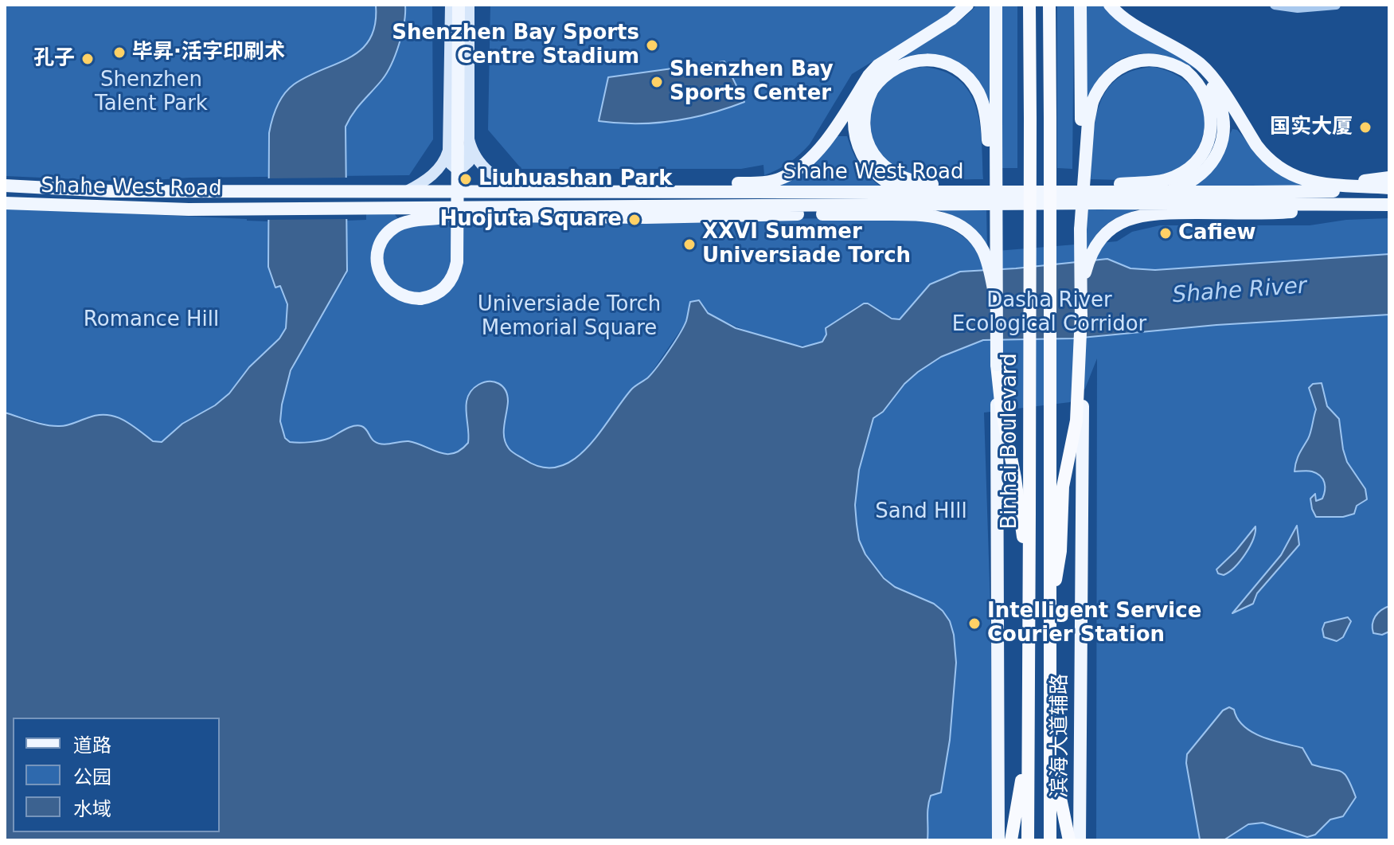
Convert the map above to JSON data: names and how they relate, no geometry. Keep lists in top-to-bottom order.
{
  "streets": {
    "highway": ["Binhai Boulevard"],
    "main road": ["Shahe West Road", "滨海大道辅路"]
  },
  "water": ["Shahe River"],
  "parks": [
    "Shenzhen Talent Park",
    "Dasha River Ecological Corridor",
    "Universiade Torch Memorial Square",
    "Romance Hill",
    "Sand HIll"
  ],
  "places": [
    "Shenzhen Bay Sports Centre Stadium",
    "毕昇·活字印刷术",
    "孔子",
    "Shenzhen Bay Sports Center",
    "国实大厦",
    "Liuhuashan Park",
    "Huojuta Square",
    "Cafiew",
    "XXVI Summer Universiade Torch",
    "Intelligent Service Courier Station"
  ],
  "legend": ["道路", "公园", "水域"]
}
